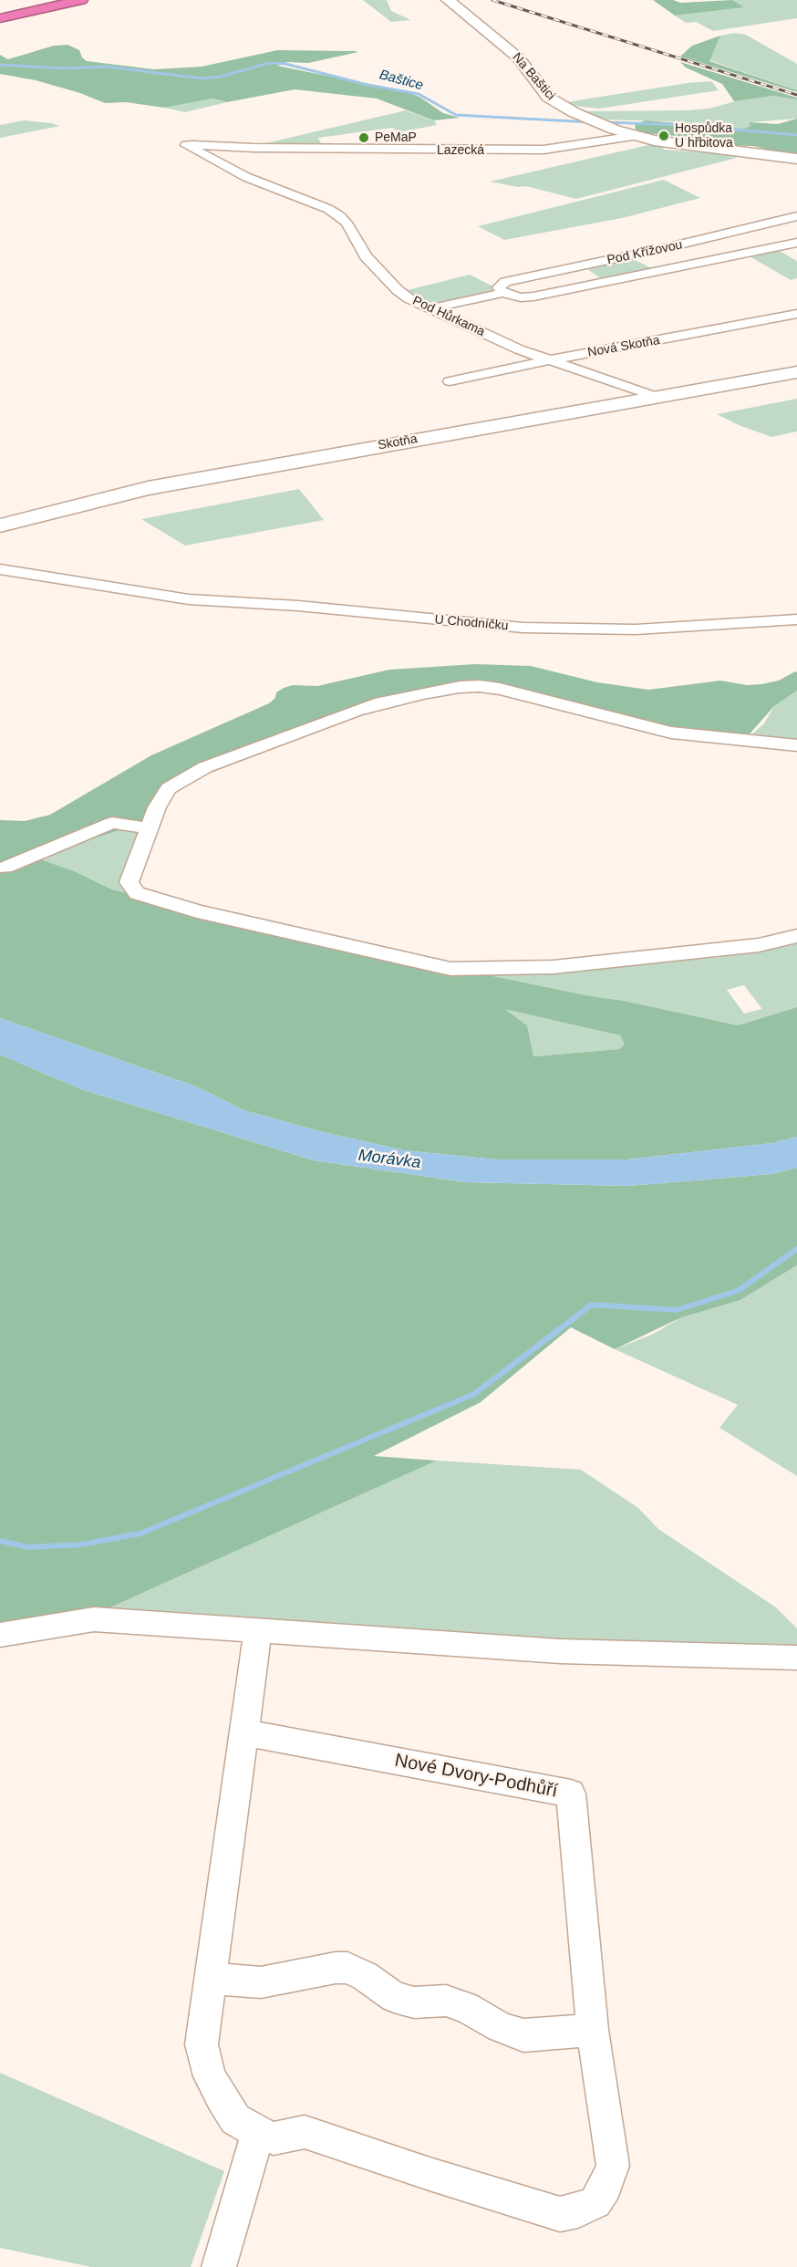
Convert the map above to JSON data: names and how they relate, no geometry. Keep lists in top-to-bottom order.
{
  "streets": {
    "street": [
      "Na Baštici",
      "Lazecká",
      "Pod Křížovou",
      "Pod Hůrkama",
      "Nová Skotňa",
      "Skotňa",
      "U Chodníčku",
      "Nové Dvory-Podhůří"
    ]
  },
  "crossings": [
    ["Na Baštici", "Lazecká"],
    ["Lazecká", "Pod Hůrkama"],
    ["Pod Křížovou", "Pod Hůrkama"],
    ["Pod Hůrkama", "Nová Skotňa"],
    ["Pod Hůrkama", "Skotňa"]
  ],
  "water": ["Baštice", "Morávka"],
  "places": ["Hospůdka U hřbitova", "PeMaP"]
}
